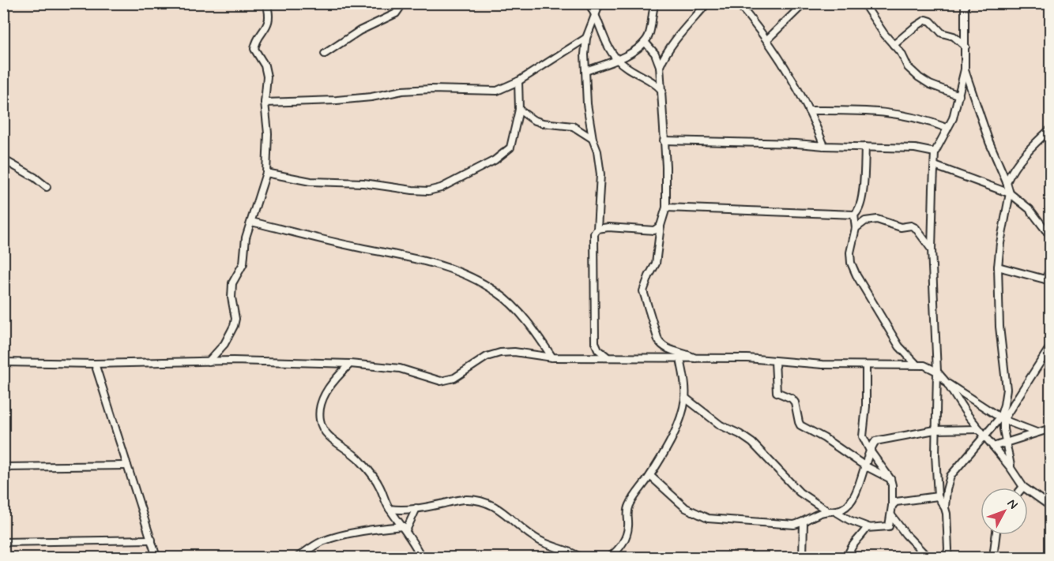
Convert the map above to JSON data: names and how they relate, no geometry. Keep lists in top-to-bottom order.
{
  "north": "top right"
}
